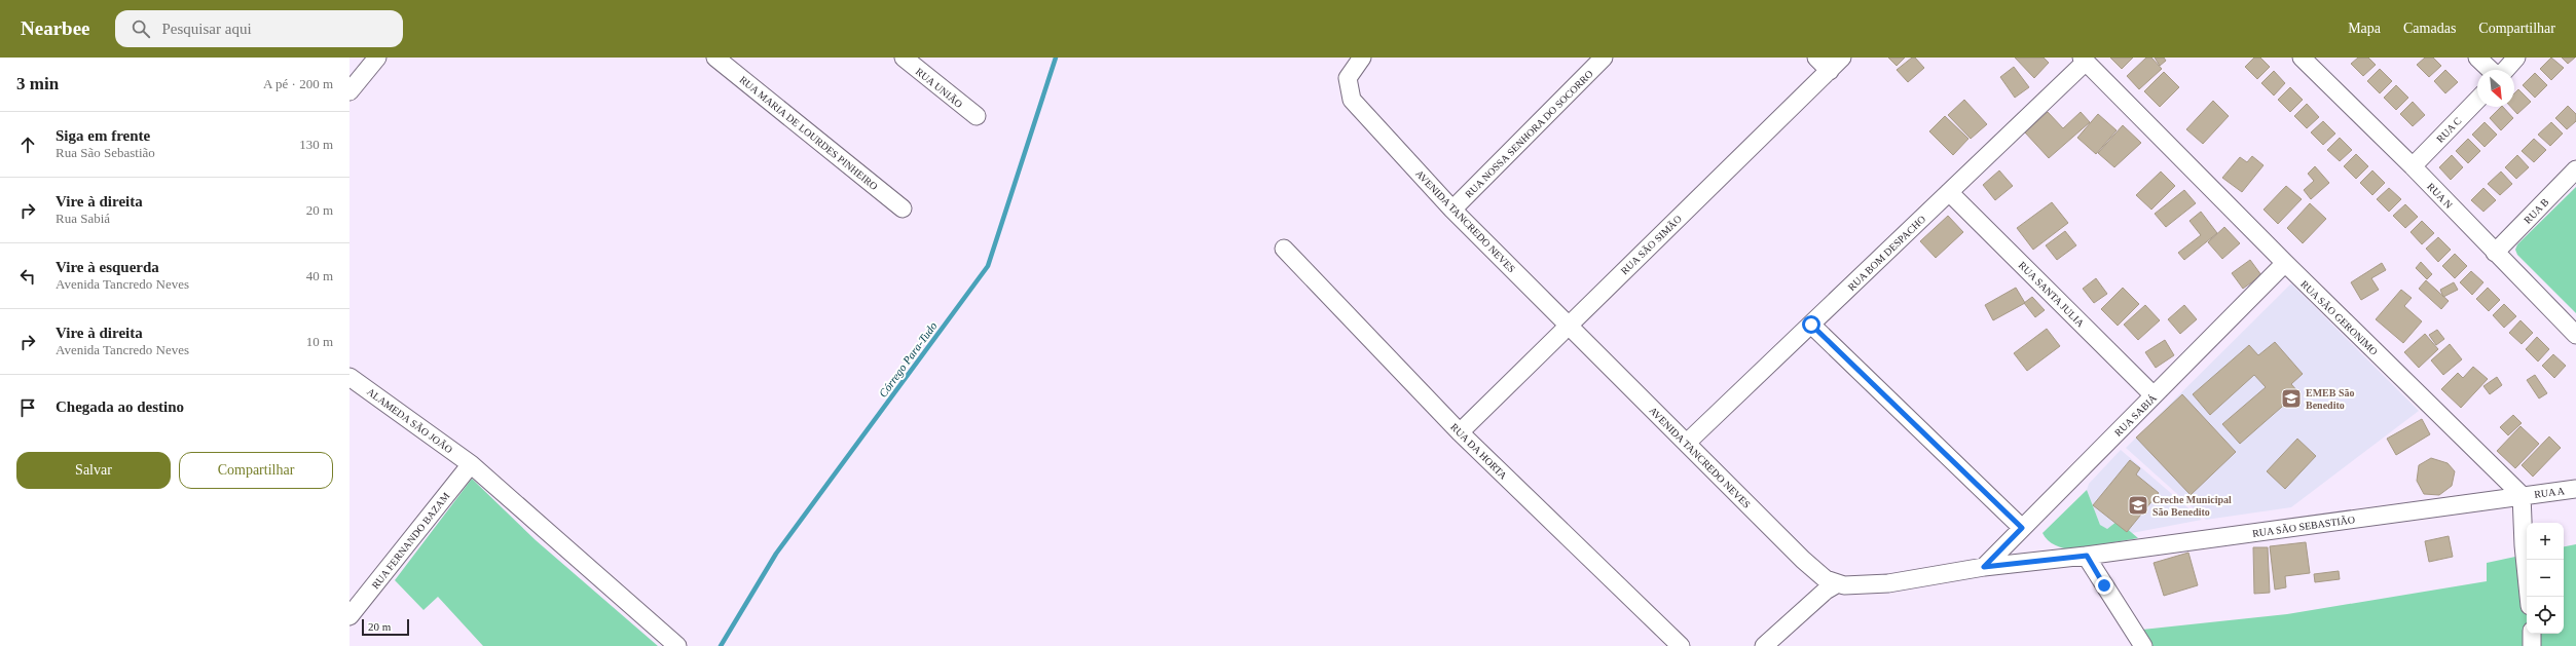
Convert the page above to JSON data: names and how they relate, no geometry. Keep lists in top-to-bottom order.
{
  "streets": {
    "street": [
      "RUA UNIÃO",
      "RUA C",
      "RUA MARIA DE LOURDES PINHEIRO",
      "RUA NOSSA SENHORA DO SOCORRO",
      "RUA N",
      "RUA B",
      "AVENIDA TANCREDO NEVES",
      "RUA SÃO SIMÃO",
      "RUA BOM DESPACHO",
      "RUA SANTA JULIA",
      "RUA SÃO GERONIMO",
      "RUA SABIÁ",
      "ALAMEDA SÃO JOÃO",
      "RUA DA HORTA",
      "RUA A",
      "RUA SÃO SEBASTIÃO",
      "RUA FERNANDO BAZAM"
    ]
  },
  "crossings": [
    ["RUA C", "RUA N"],
    ["RUA NOSSA SENHORA DO SOCORRO", "AVENIDA TANCREDO NEVES"],
    ["RUA N", "RUA B"],
    ["AVENIDA TANCREDO NEVES", "RUA SÃO SIMÃO"],
    ["AVENIDA TANCREDO NEVES", "RUA BOM DESPACHO"],
    ["AVENIDA TANCREDO NEVES", "RUA SABIÁ"],
    ["AVENIDA TANCREDO NEVES", "RUA SÃO SEBASTIÃO"],
    ["RUA SÃO SIMÃO", "RUA DA HORTA"],
    ["RUA BOM DESPACHO", "RUA SANTA JULIA"],
    ["RUA BOM DESPACHO", "RUA SÃO GERONIMO"],
    ["RUA SANTA JULIA", "RUA SABIÁ"],
    ["RUA SÃO GERONIMO", "RUA SABIÁ"],
    ["RUA SÃO GERONIMO", "RUA A"],
    ["RUA SÃO GERONIMO", "RUA SÃO SEBASTIÃO"],
    ["ALAMEDA SÃO JOÃO", "RUA FERNANDO BAZAM"],
    ["RUA A", "RUA SÃO SEBASTIÃO"]
  ],
  "water": ["Córrego Para-Tudo"],
  "places": {
    "school or university": ["EMEB São Benedito", "Creche Municipal São Benedito"]
  },
  "scale_bar": "20 m",
  "north": "bottom right",
  "page": {
    "header": "Nearbee",
    "search": "Pesquisar aqui",
    "nav": ["Mapa", "Camadas", "Compartilhar"],
    "heading": ["3 min", "A pé · 200 m"],
    "list": [
      ["Siga em frente", "Rua São Sebastião", "130 m"],
      ["Vire à direita", "Rua Sabiá", "20 m"],
      ["Vire à esquerda", "Avenida Tancredo Neves", "40 m"],
      ["Vire à direita", "Avenida Tancredo Neves", "10 m"],
      "Chegada ao destino"
    ],
    "buttons": ["Salvar", "Compartilhar"],
    "map_buttons": ["+", "−"],
    "scale": "20 m"
  }
}
